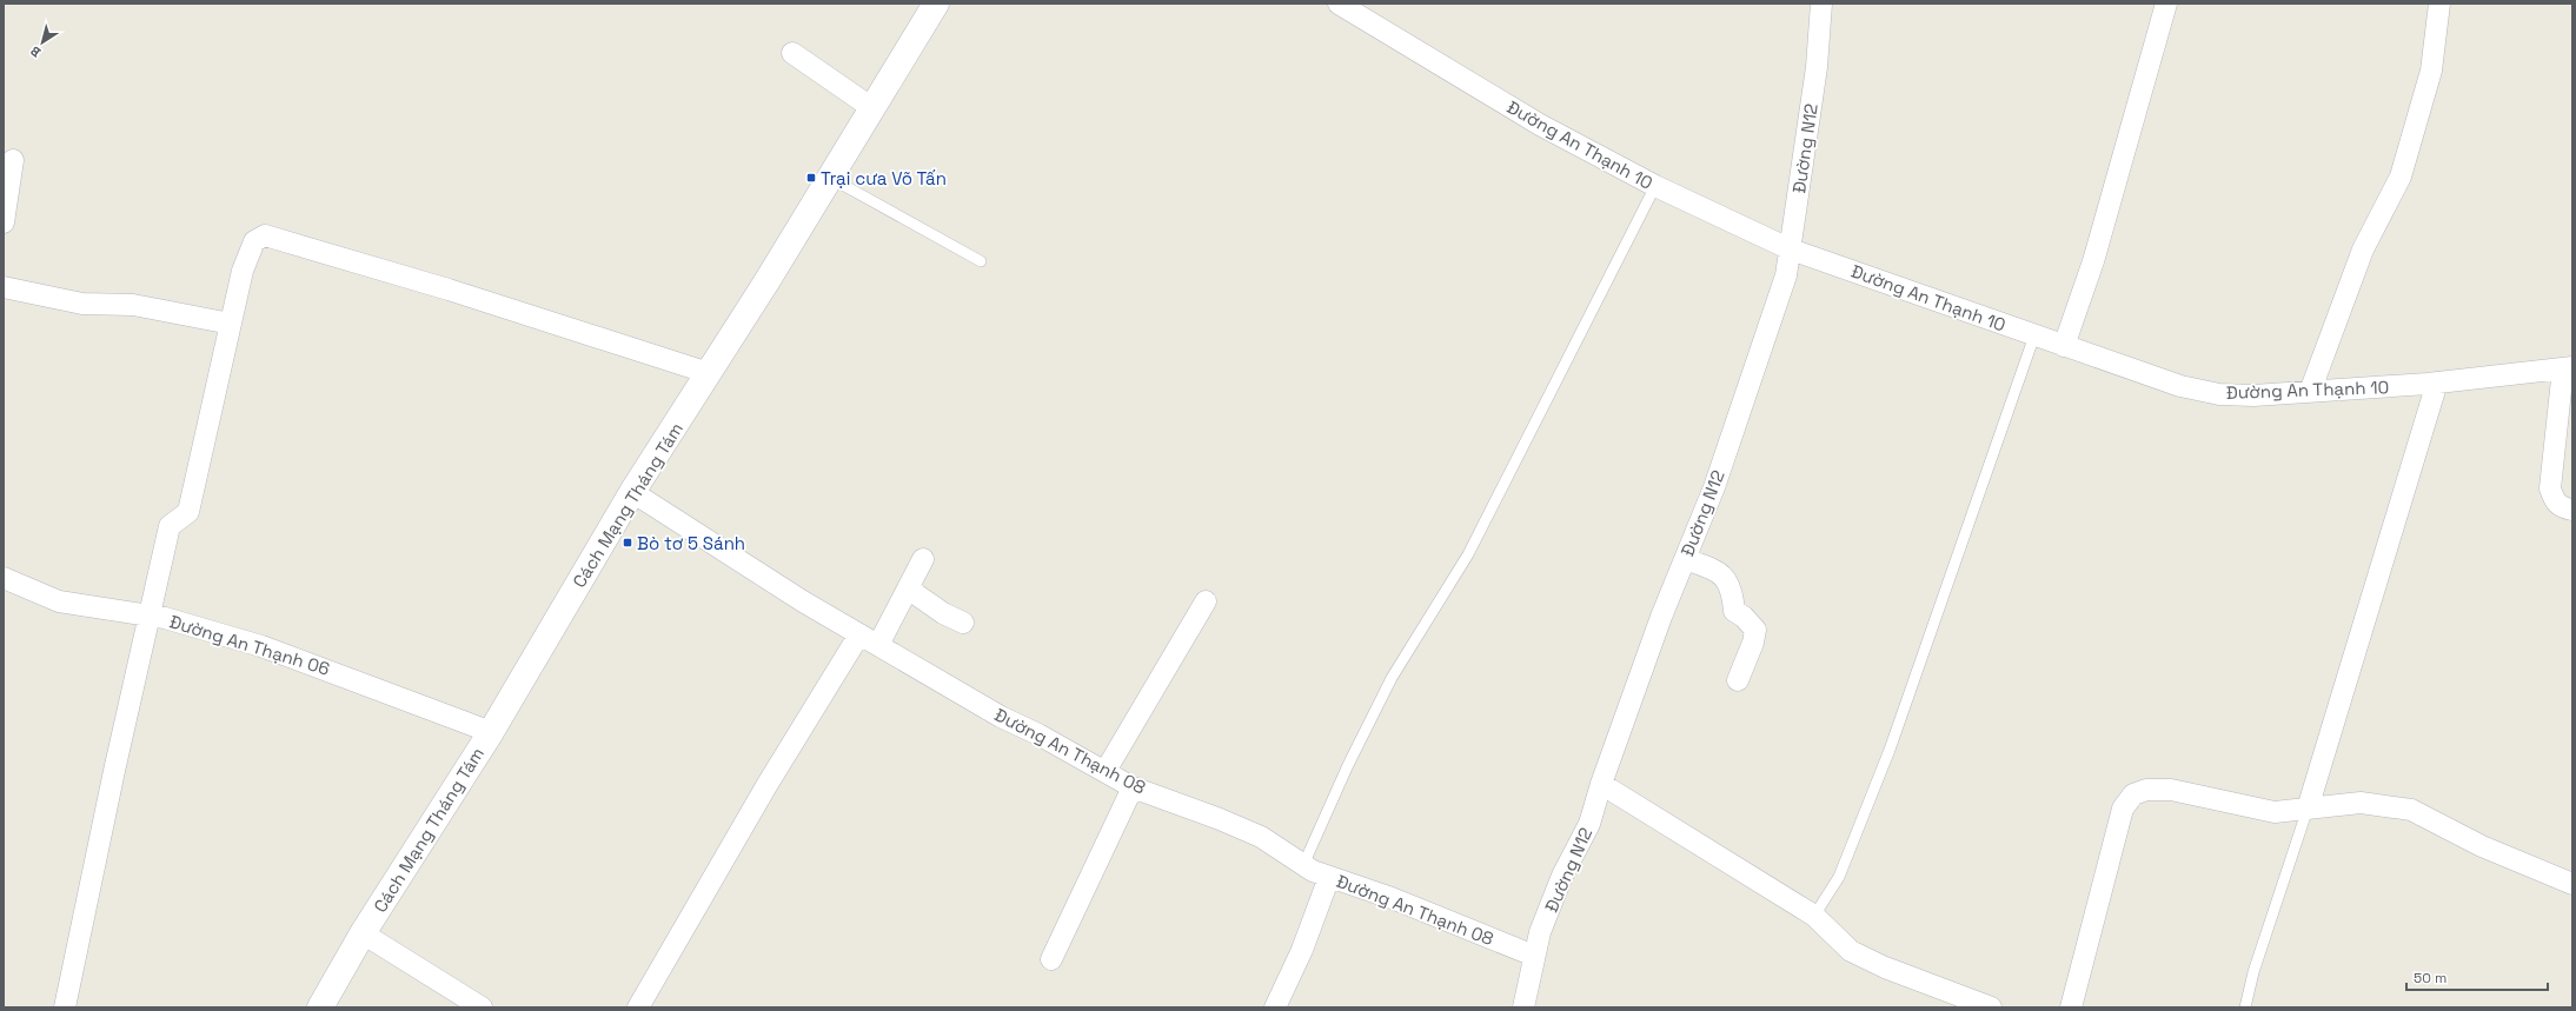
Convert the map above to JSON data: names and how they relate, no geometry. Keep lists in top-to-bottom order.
{
  "streets": {
    "main road": ["Cách Mạng Tháng Tám"],
    "street": [
      "Đường An Thạnh 10",
      "Đường N12",
      "Đường An Thạnh 06",
      "Đường An Thạnh 08"
    ]
  },
  "crossings": [
    ["Đường An Thạnh 10", "Đường N12"],
    ["Đường N12", "Đường An Thạnh 08"],
    ["Cách Mạng Tháng Tám", "Đường An Thạnh 06"],
    ["Cách Mạng Tháng Tám", "Đường An Thạnh 08"]
  ],
  "places": {
    "transit": ["Trại cưa Võ Tấn", "Bò tơ 5 Sánh"]
  },
  "scale_bar": "50 m",
  "north": "bottom left"
}
